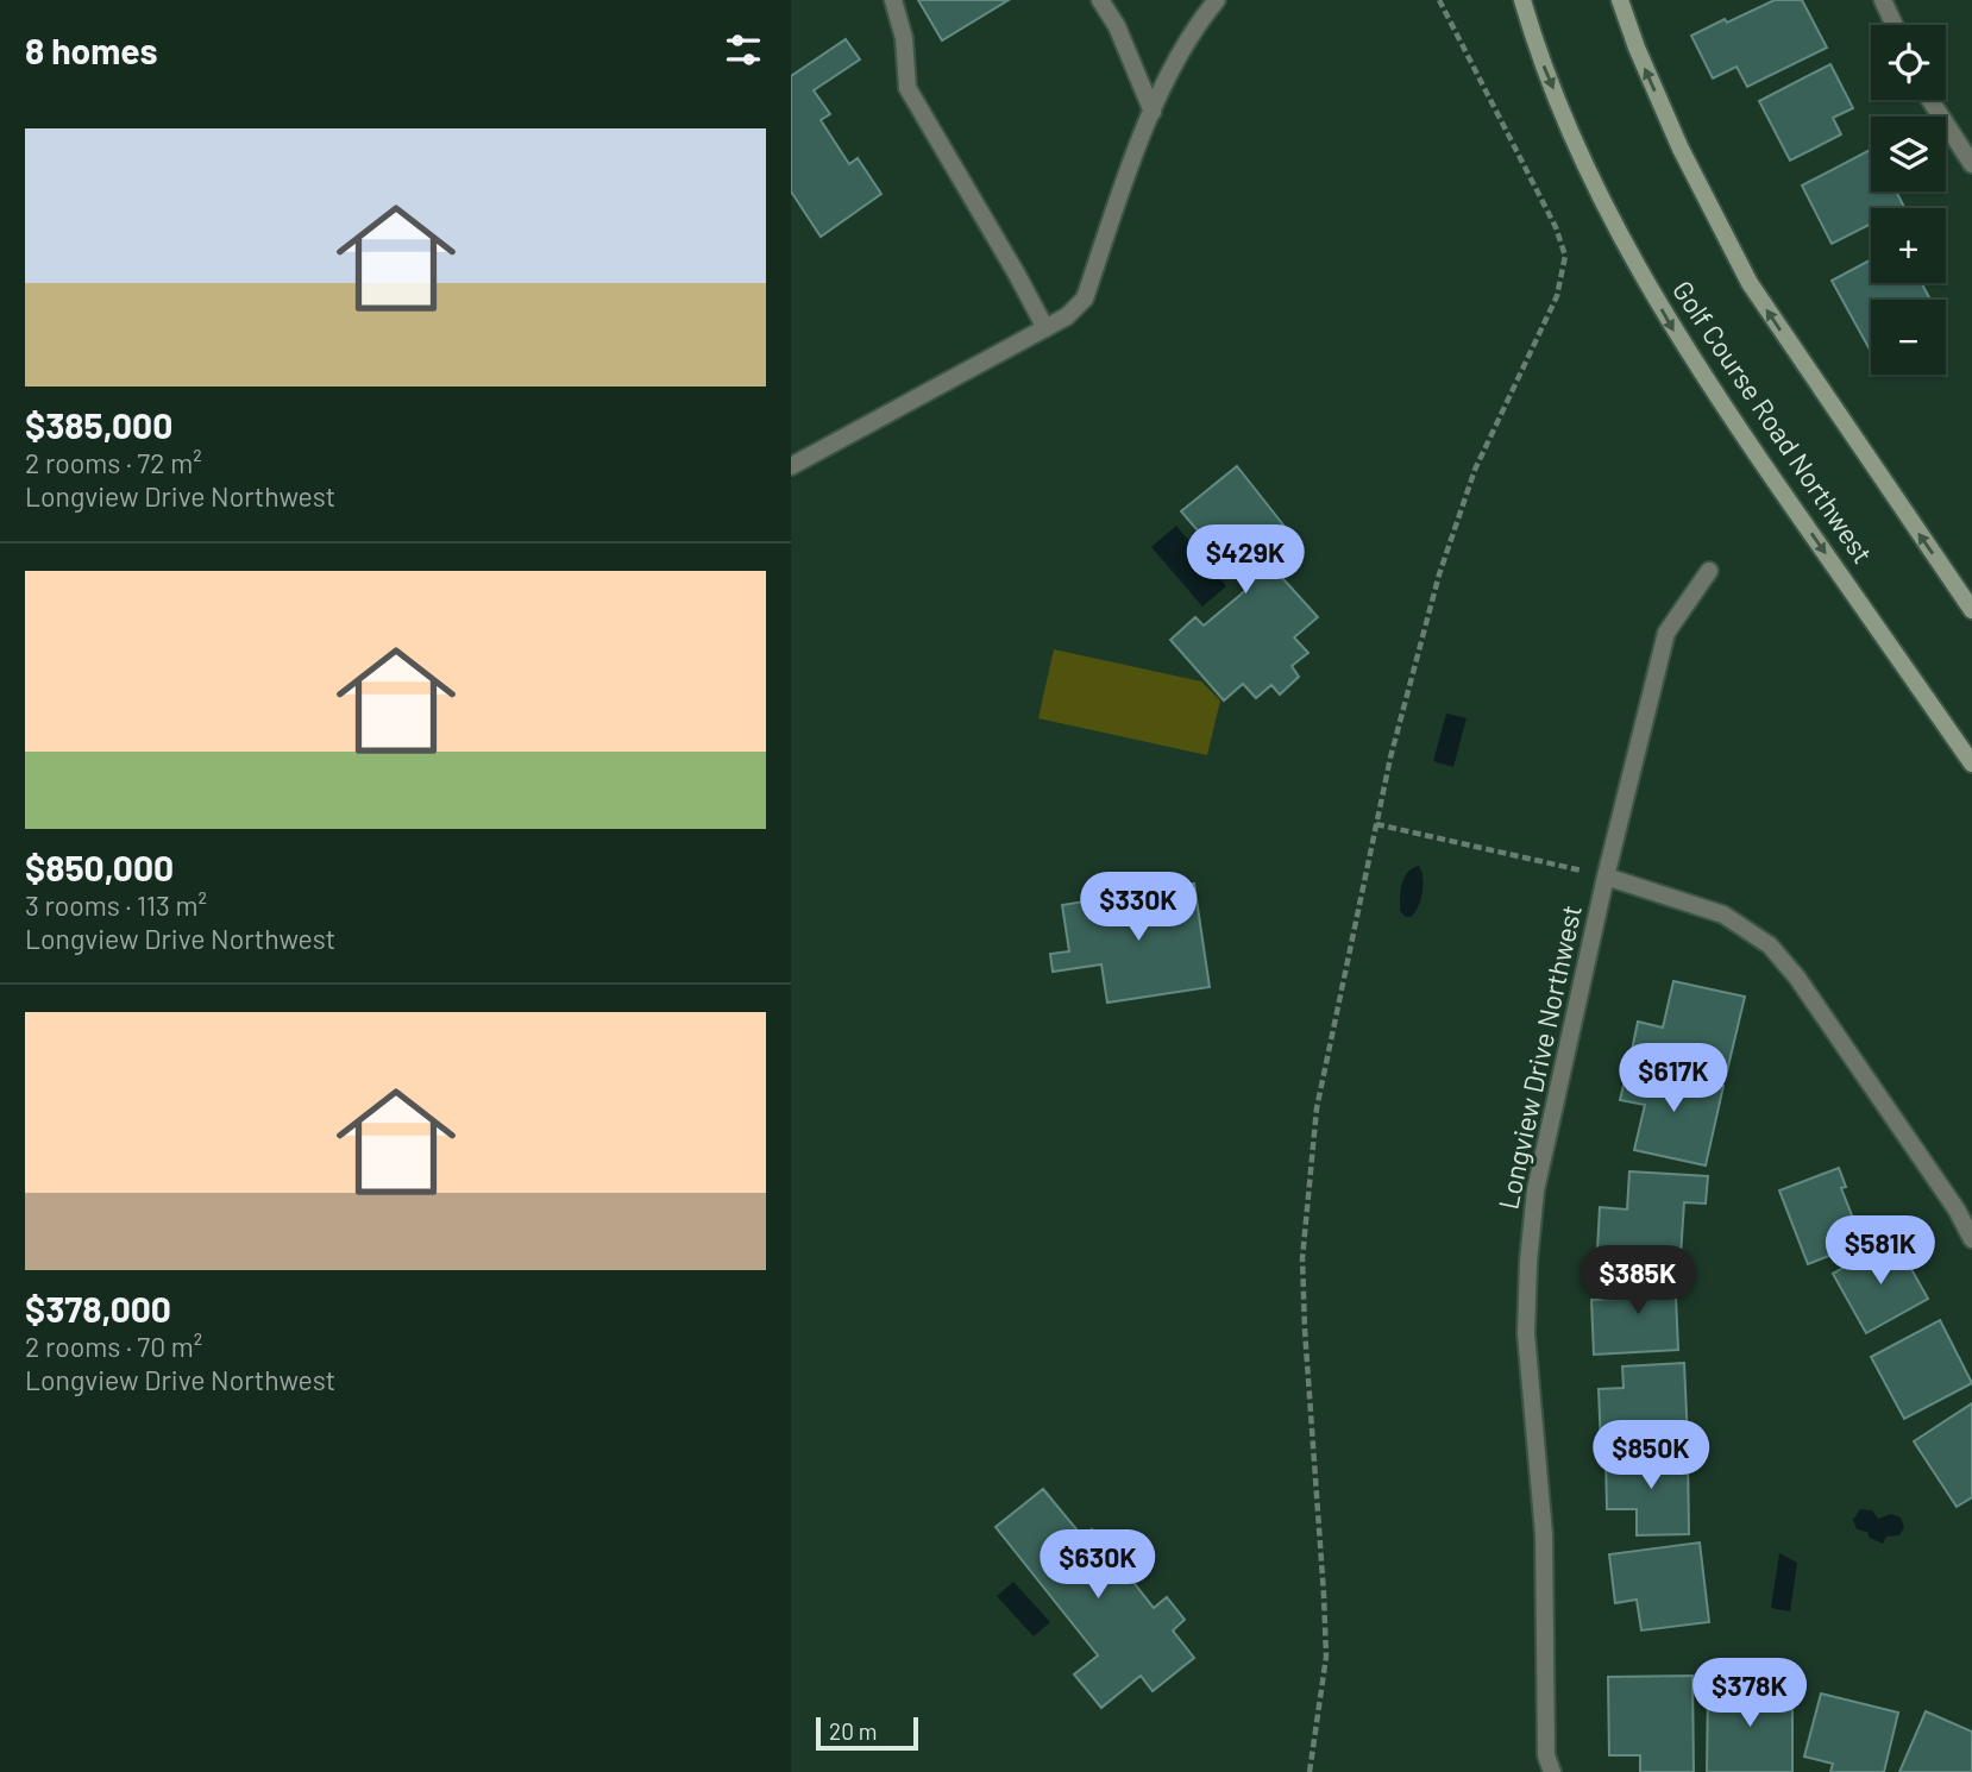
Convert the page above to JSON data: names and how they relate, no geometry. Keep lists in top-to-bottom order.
{
  "streets": {
    "main road": ["Golf Course Road Northwest"],
    "street": ["Longview Drive Northwest"]
  },
  "scale_bar": "20 m",
  "page": {
    "heading": "8 homes",
    "map_buttons": ["+", "−"],
    "list": [
      {
        "name": "$385,000",
        "note": "2 rooms · 72 m² · Longview Drive Northwest"
      },
      {
        "name": "$850,000",
        "note": "3 rooms · 113 m² · Longview Drive Northwest"
      },
      {
        "name": "$378,000",
        "note": "2 rooms · 70 m² · Longview Drive Northwest"
      }
    ],
    "price": [
      "$429K",
      "$330K",
      "$617K",
      "$581K",
      "$385K",
      "$850K",
      "$630K",
      "$378K"
    ],
    "scale": "20 m"
  }
}
